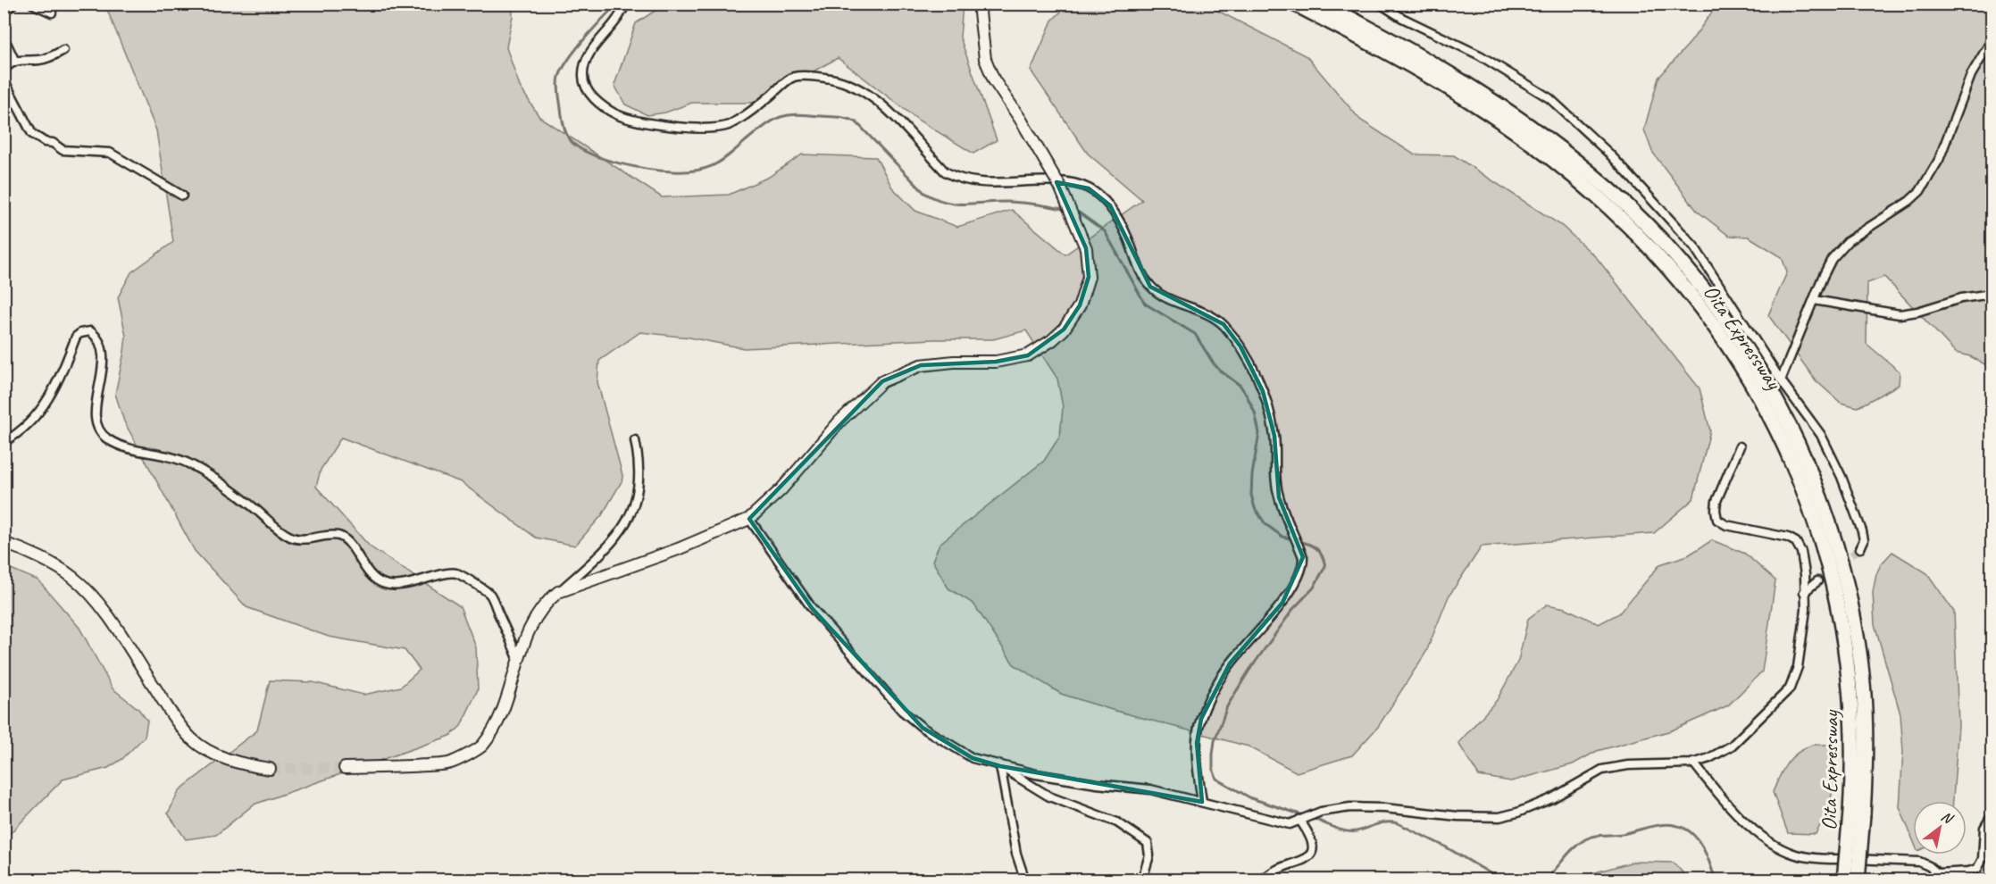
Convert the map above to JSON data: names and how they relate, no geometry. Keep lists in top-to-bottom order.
{
  "streets": {
    "highway": ["Oita Expressway"]
  },
  "north": "top right"
}
